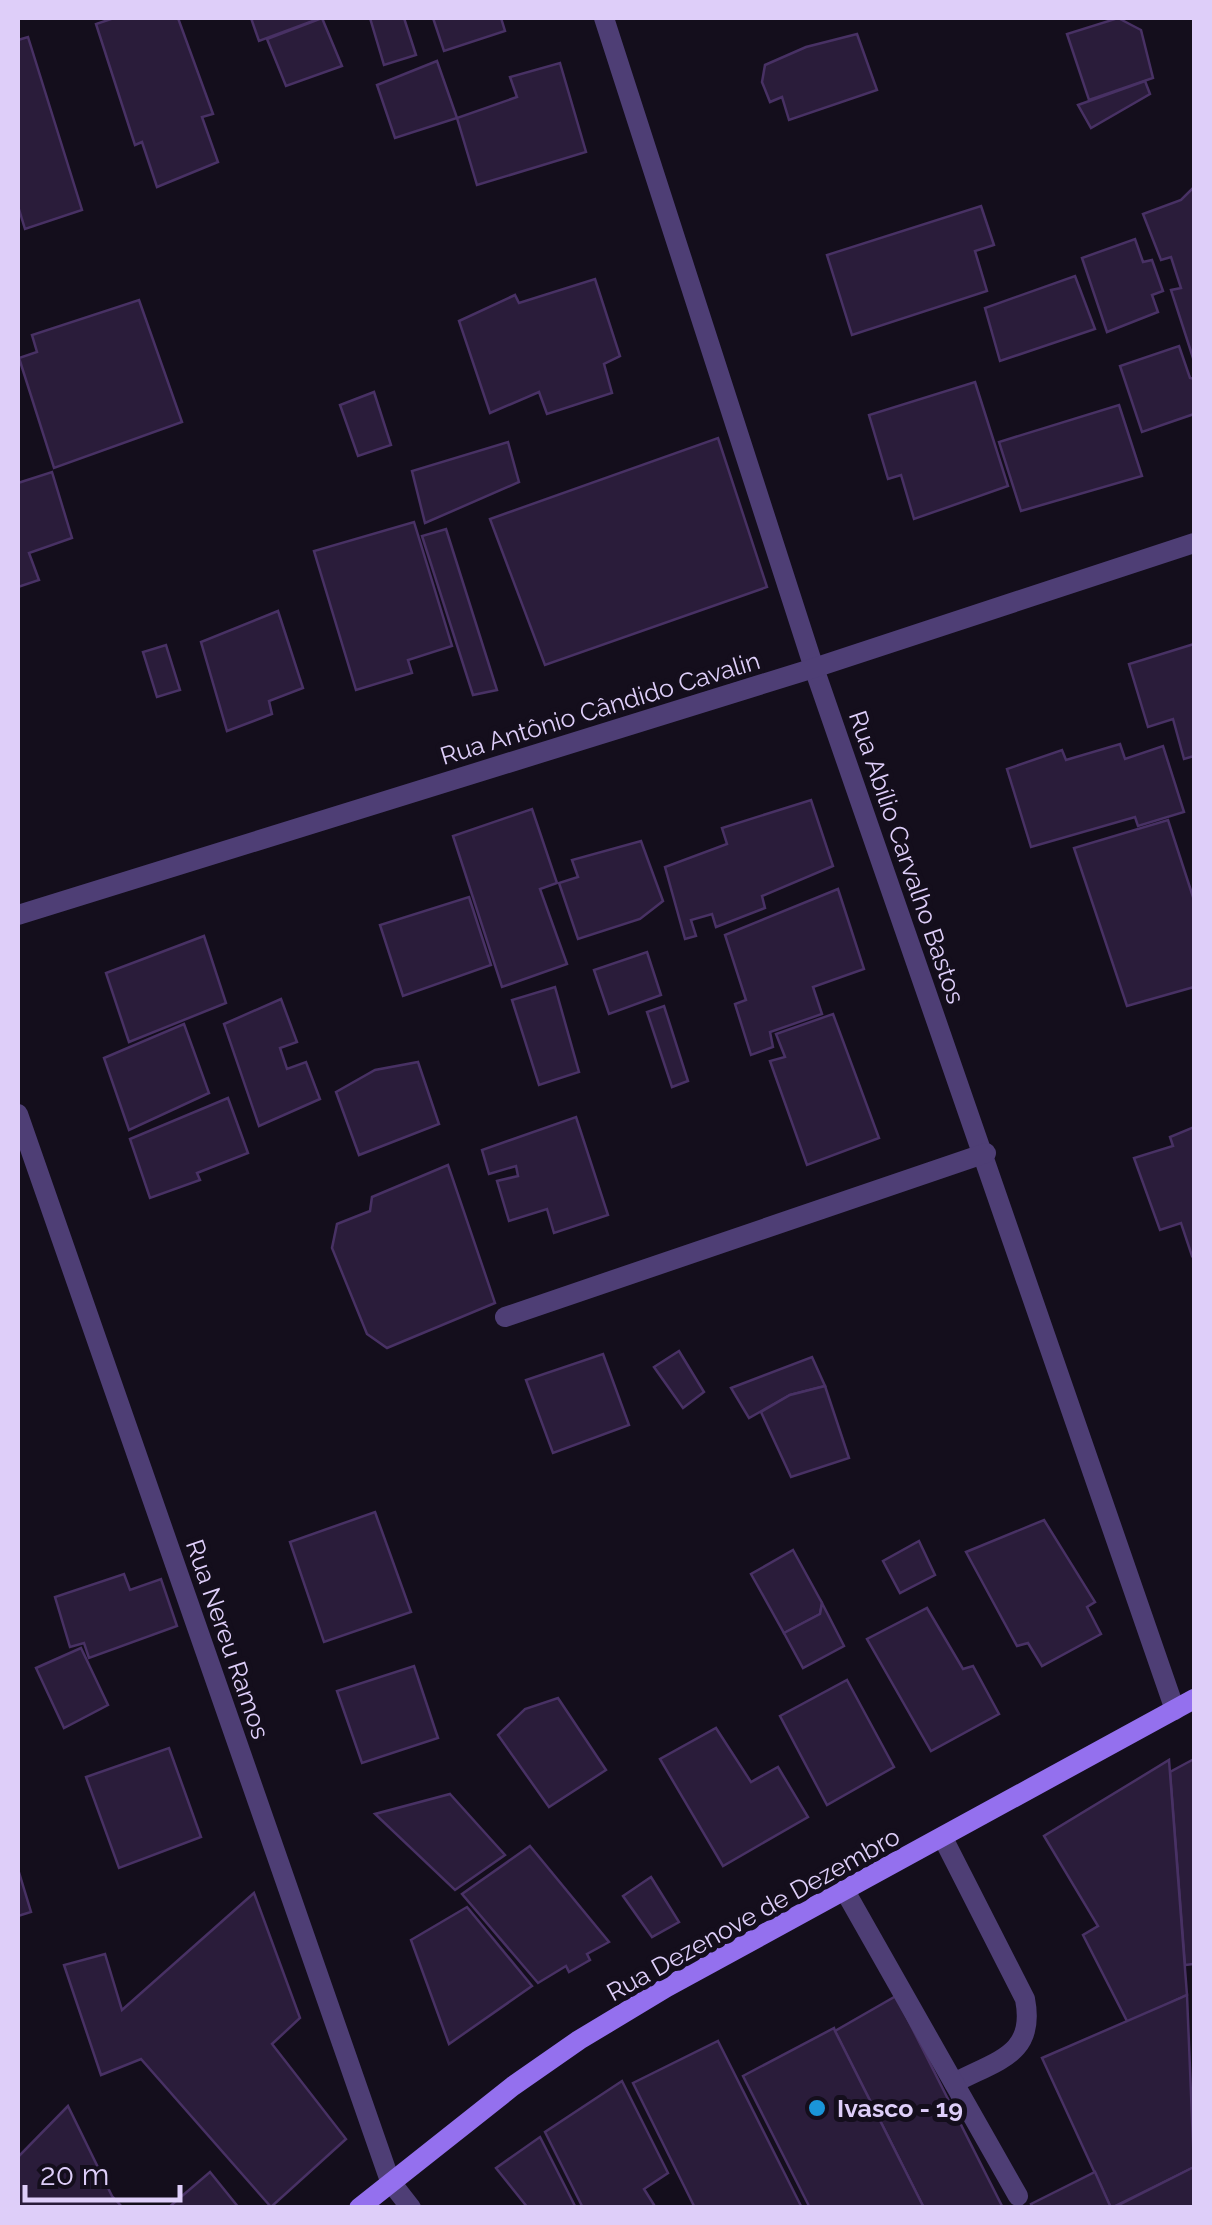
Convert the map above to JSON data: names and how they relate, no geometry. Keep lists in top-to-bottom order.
{
  "streets": {
    "main road": ["Rua Dezenove de Dezembro"],
    "street": ["Rua Antônio Cândido Cavalin", "Rua Abílio Carvalho Bastos", "Rua Nereu Ramos"]
  },
  "crossings": [
    ["Rua Antônio Cândido Cavalin", "Rua Abílio Carvalho Bastos"],
    ["Rua Abílio Carvalho Bastos", "Rua Dezenove de Dezembro"],
    ["Rua Nereu Ramos", "Rua Dezenove de Dezembro"]
  ],
  "places": ["Ivasco - 19"],
  "scale_bar": "20 m"
}
